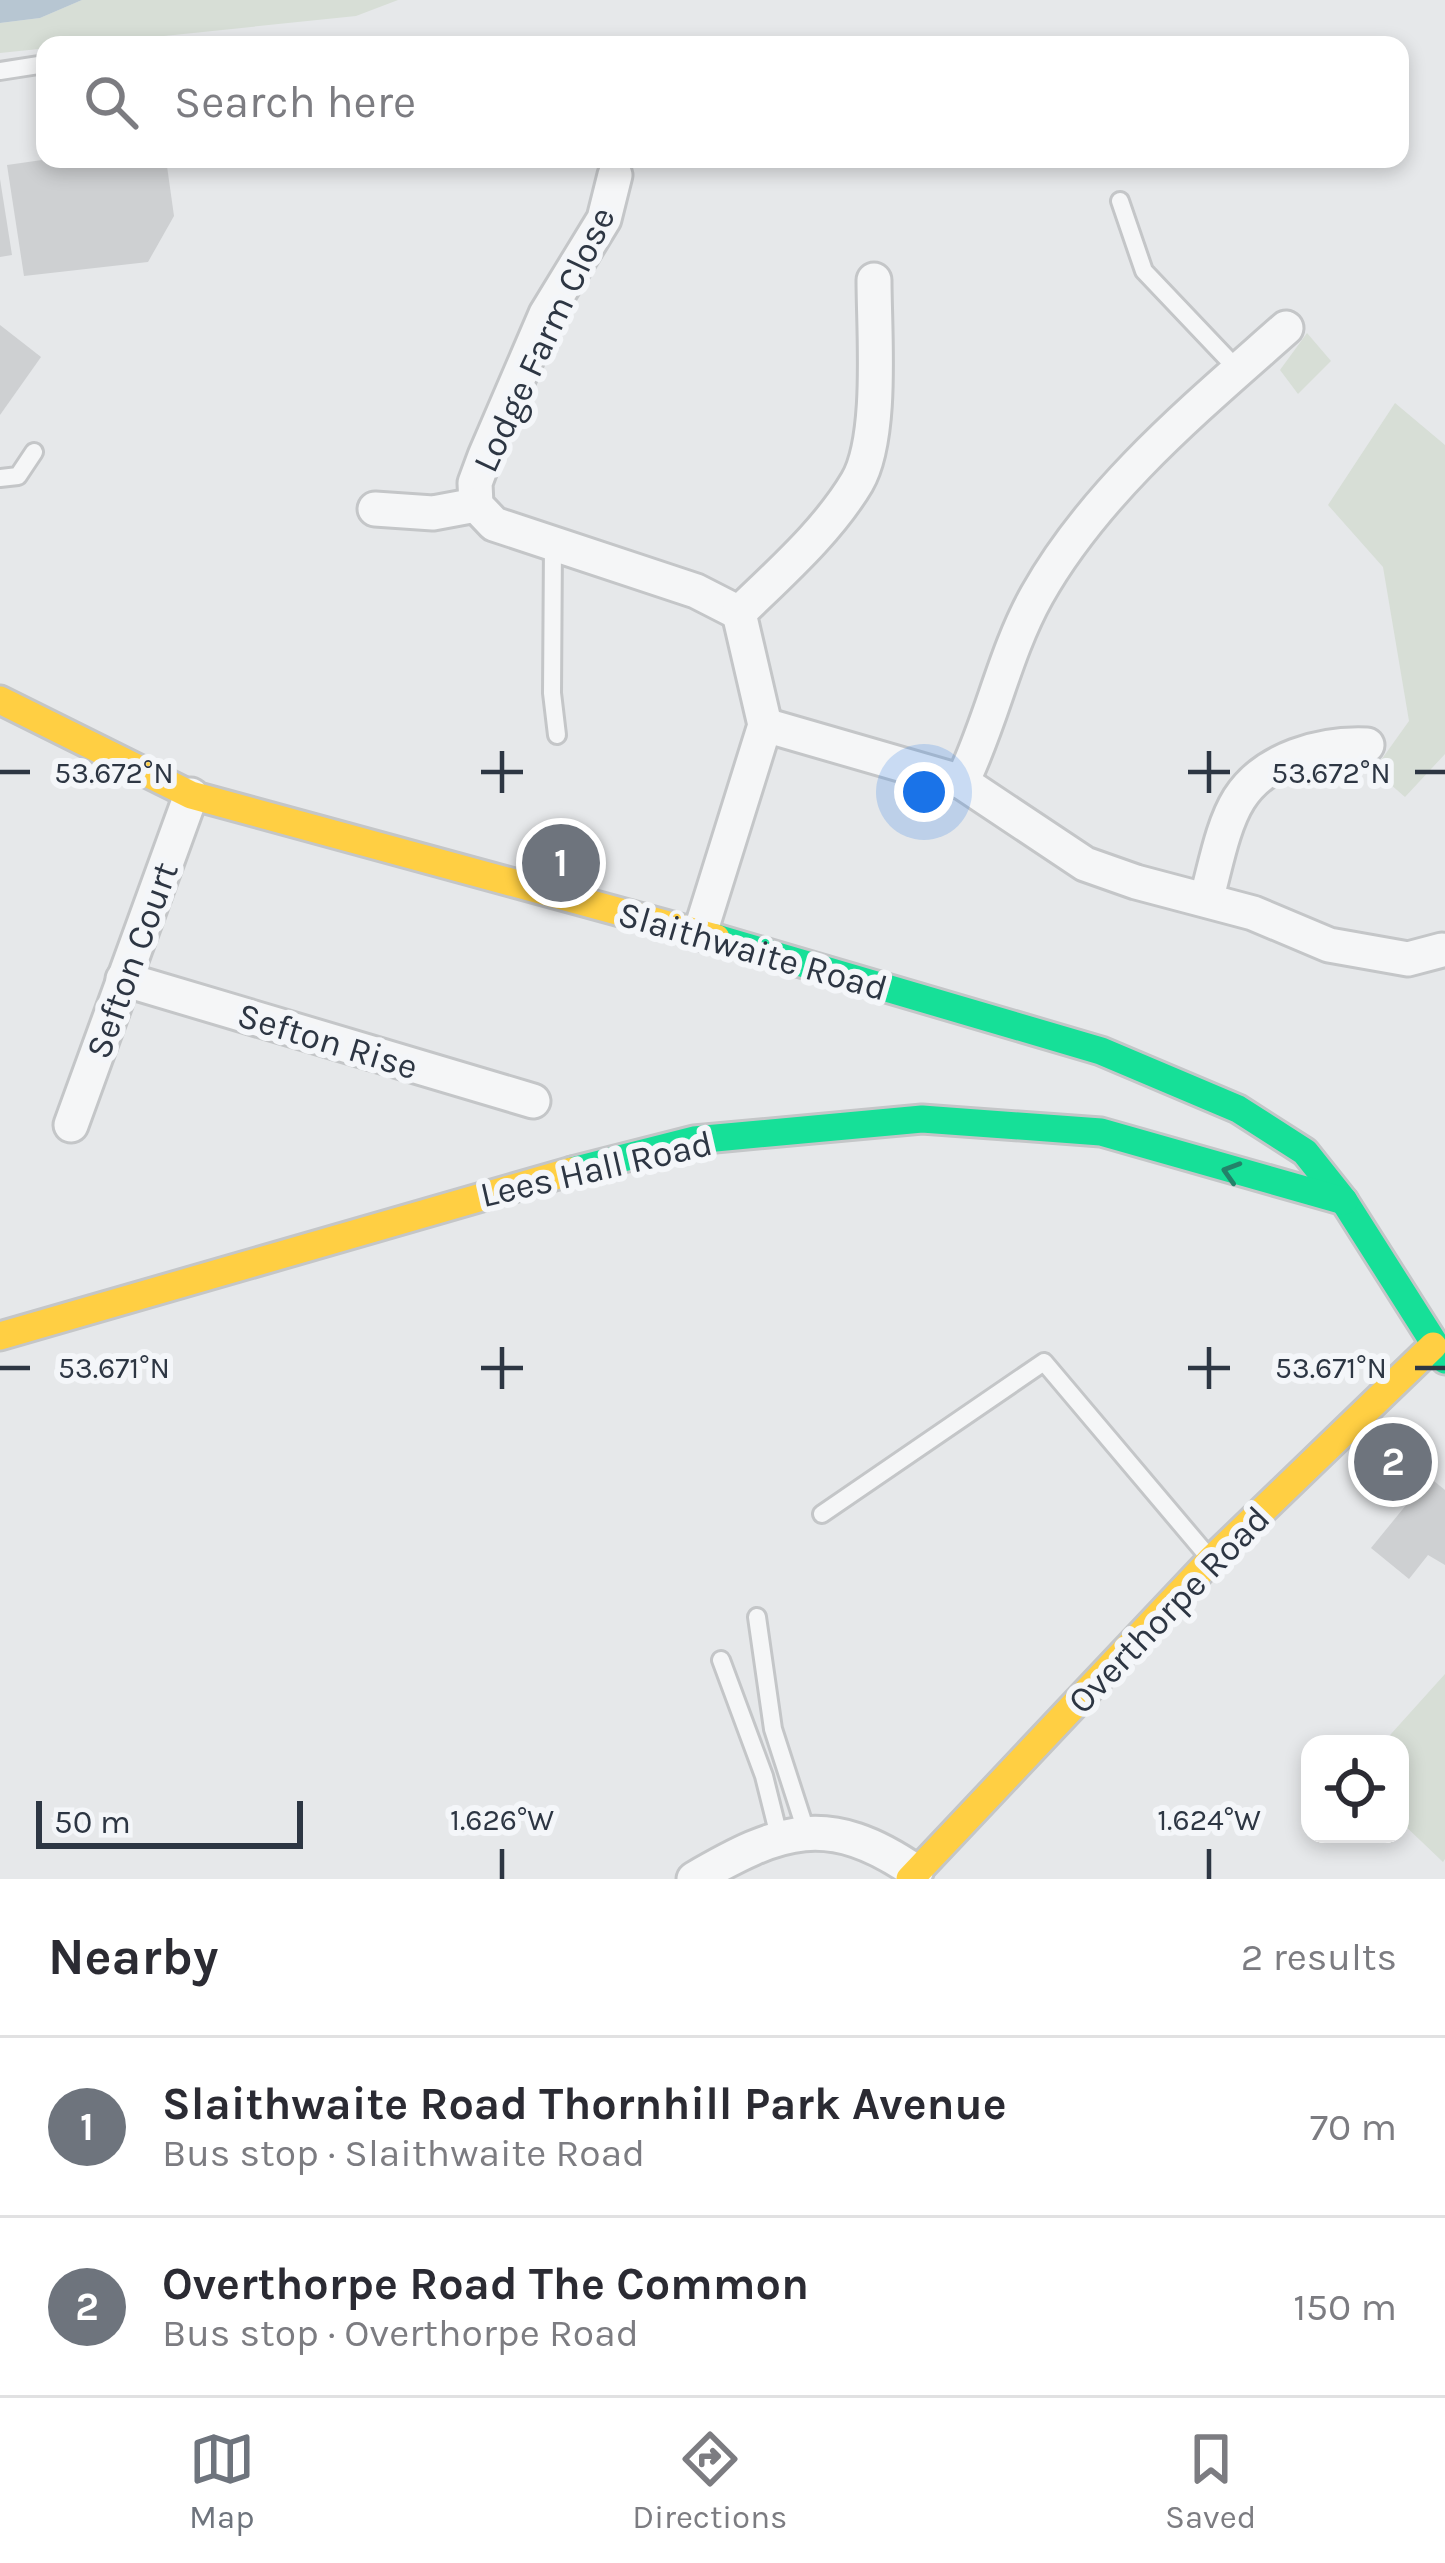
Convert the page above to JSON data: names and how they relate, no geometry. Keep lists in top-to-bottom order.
{
  "streets": {
    "street": [
      "Lodge Farm Close",
      "Slaithwaite Road",
      "Sefton Court",
      "Sefton Rise",
      "Lees Hall Road",
      "Overthorpe Road"
    ]
  },
  "crossings": [
    ["Slaithwaite Road", "Sefton Court"],
    ["Slaithwaite Road", "Lees Hall Road"],
    ["Slaithwaite Road", "Overthorpe Road"],
    ["Sefton Court", "Sefton Rise"]
  ],
  "one_way": ["Lees Hall Road"],
  "scale_bar": "50 m",
  "page": {
    "search": "Search here",
    "pins": ["1", "2"],
    "scale": "50 m",
    "heading": ["Nearby", "2 results"],
    "list": [
      {
        "mark": "1",
        "name": "Slaithwaite Road Thornhill Park Avenue",
        "note": "Bus stop · Slaithwaite Road",
        "value": "70 m"
      },
      {
        "mark": "2",
        "name": "Overthorpe Road The Common",
        "note": "Bus stop · Overthorpe Road",
        "value": "150 m"
      }
    ],
    "nav": ["Map", "Directions", "Saved"]
  },
  "coordinates": [
    "53.672°N",
    "53.671°N",
    "1.626°W",
    "1.624°W"
  ]
}
